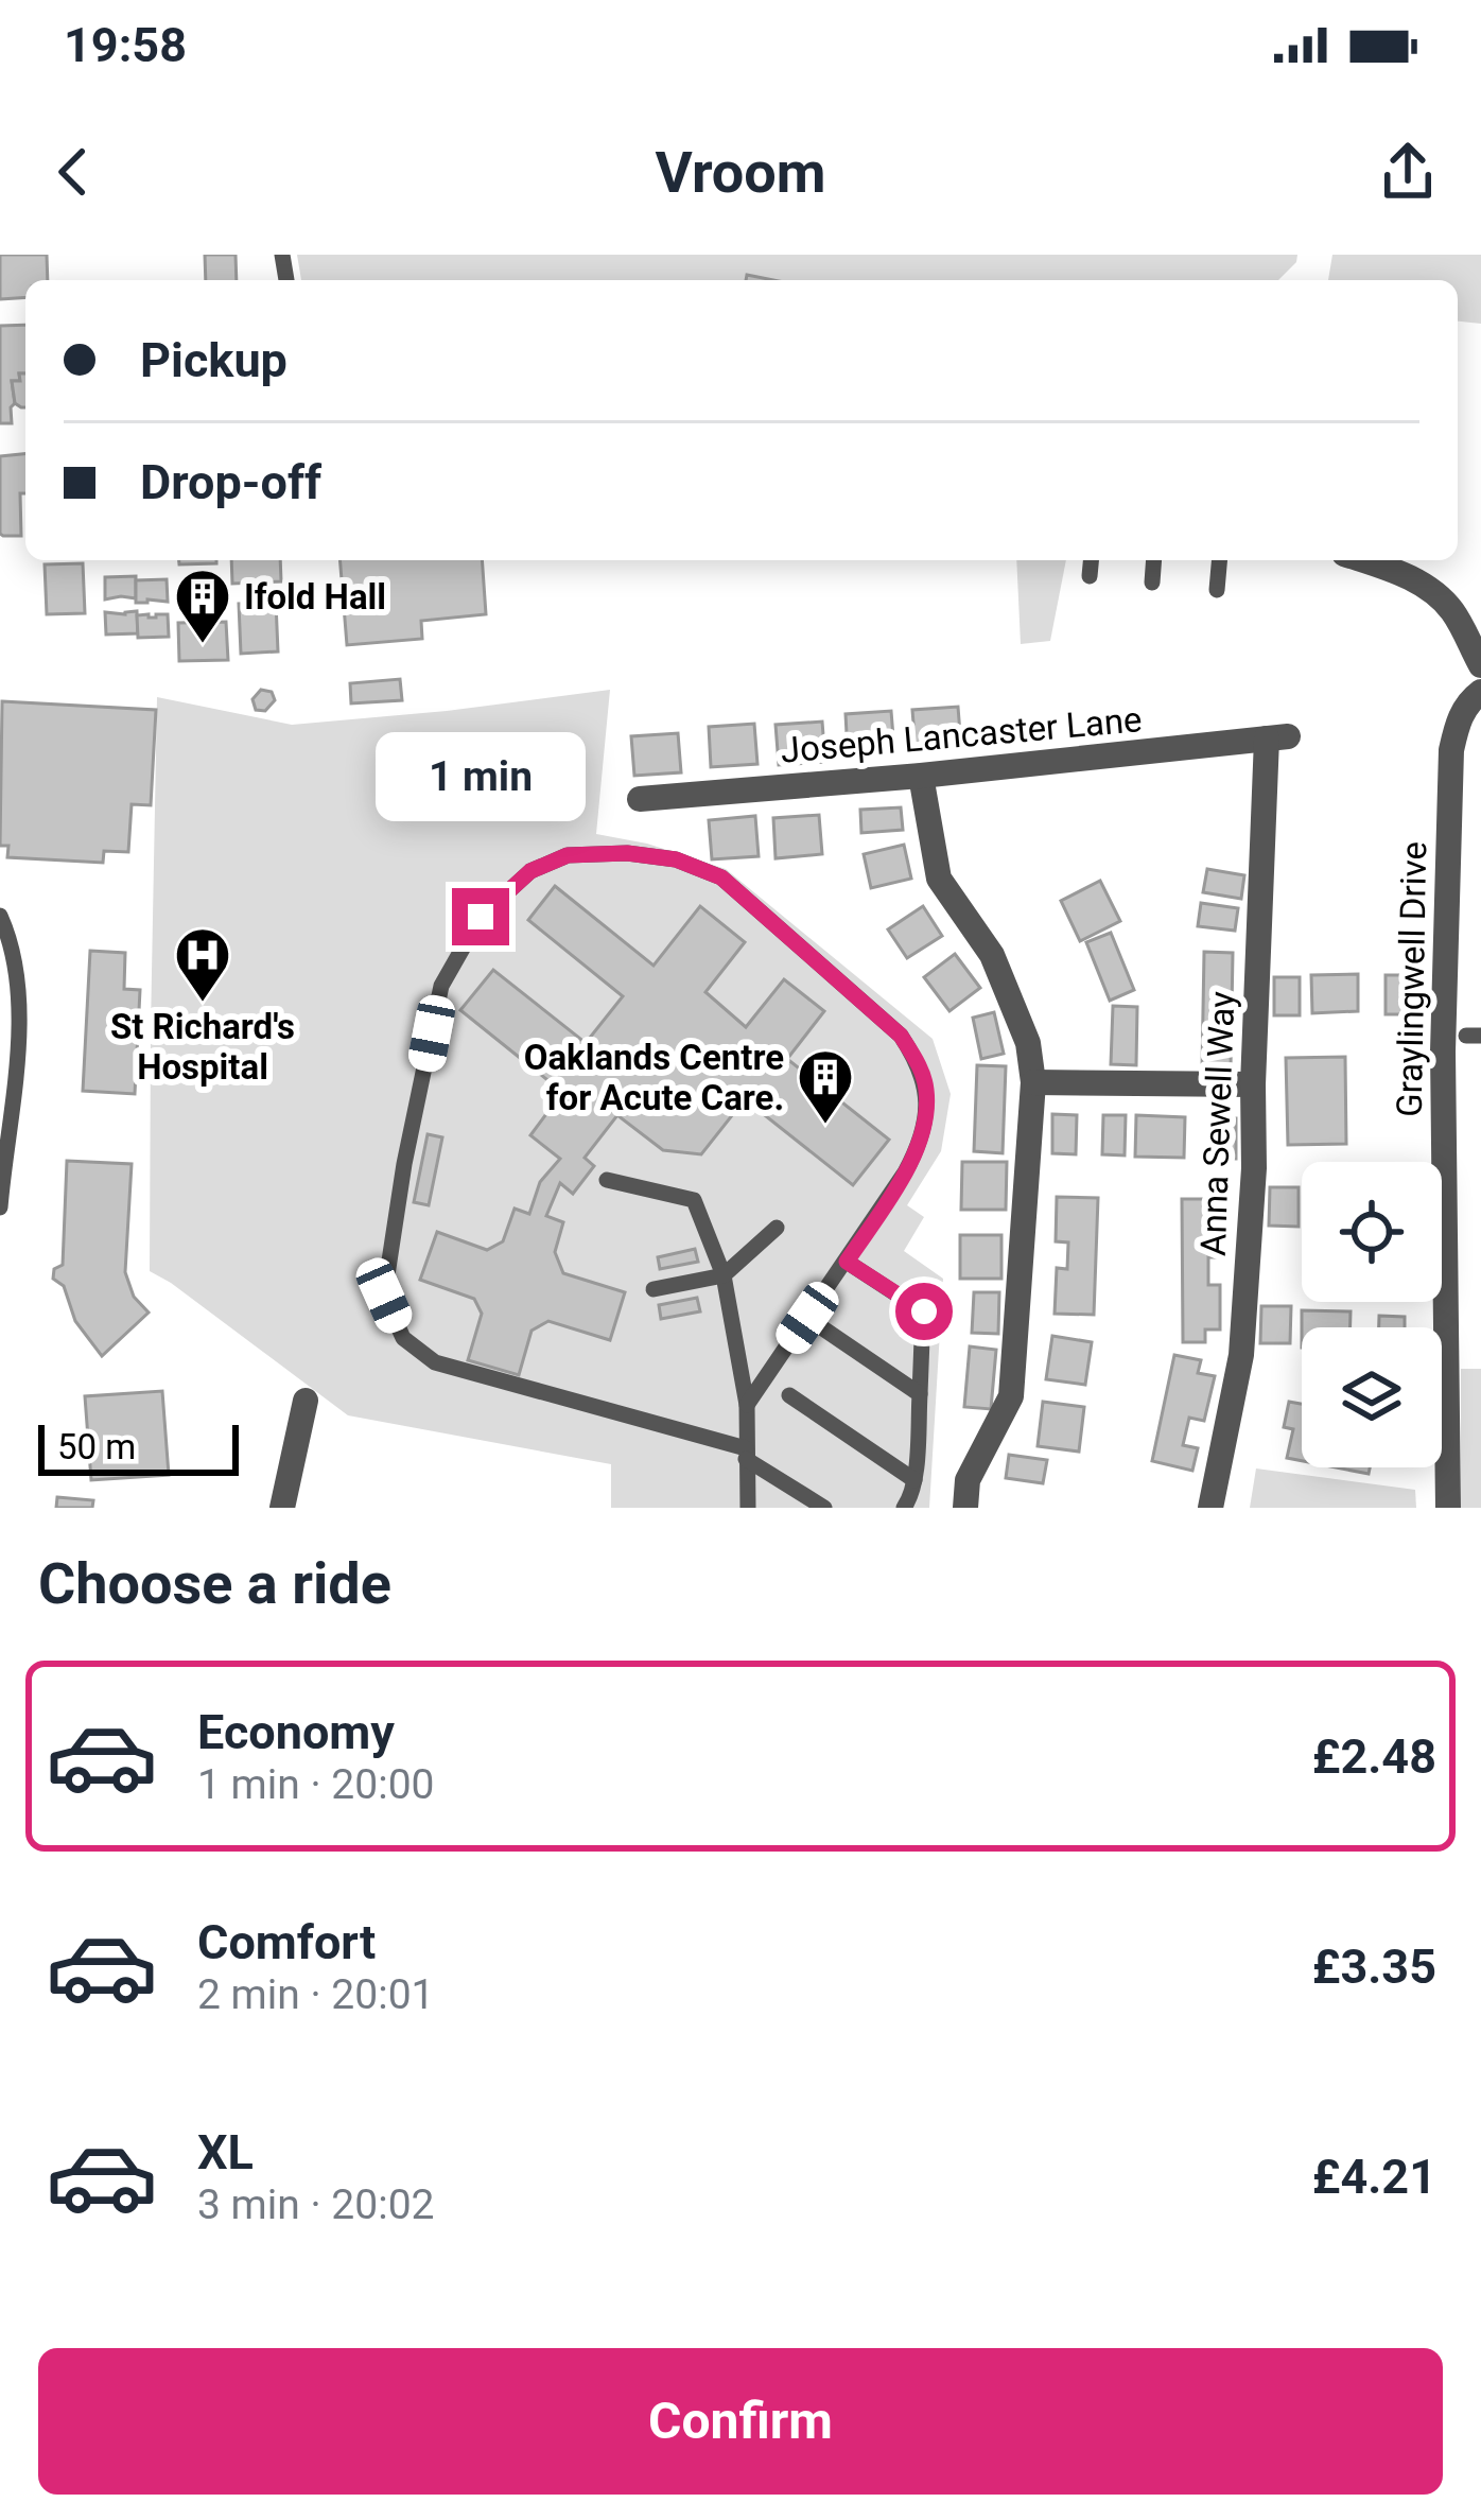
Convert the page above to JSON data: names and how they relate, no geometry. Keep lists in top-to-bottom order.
{
  "streets": {
    "street": ["Joseph Lancaster Lane", "Graylingwell Drive", "Anna Sewell Way"]
  },
  "crossings": [
    ["Joseph Lancaster Lane", "Anna Sewell Way"]
  ],
  "places": {
    "building": ["Ifold Hall", "Oaklands Centre for Acute Care."],
    "hospital": ["St Richard's Hospital"]
  },
  "scale_bar": "50 m",
  "page": {
    "status": "19:58",
    "header": "Vroom",
    "banner": ["Pickup", "Drop-off"],
    "bubble": "1 min",
    "scale": "50 m",
    "heading": "Choose a ride",
    "list": [
      {
        "name": "Economy",
        "note": "1 min · 20:00",
        "value": "£2.48"
      },
      {
        "name": "Comfort",
        "note": "2 min · 20:01",
        "value": "£3.35"
      },
      {
        "name": "XL",
        "note": "3 min · 20:02",
        "value": "£4.21"
      }
    ],
    "buttons": "Confirm"
  }
}
